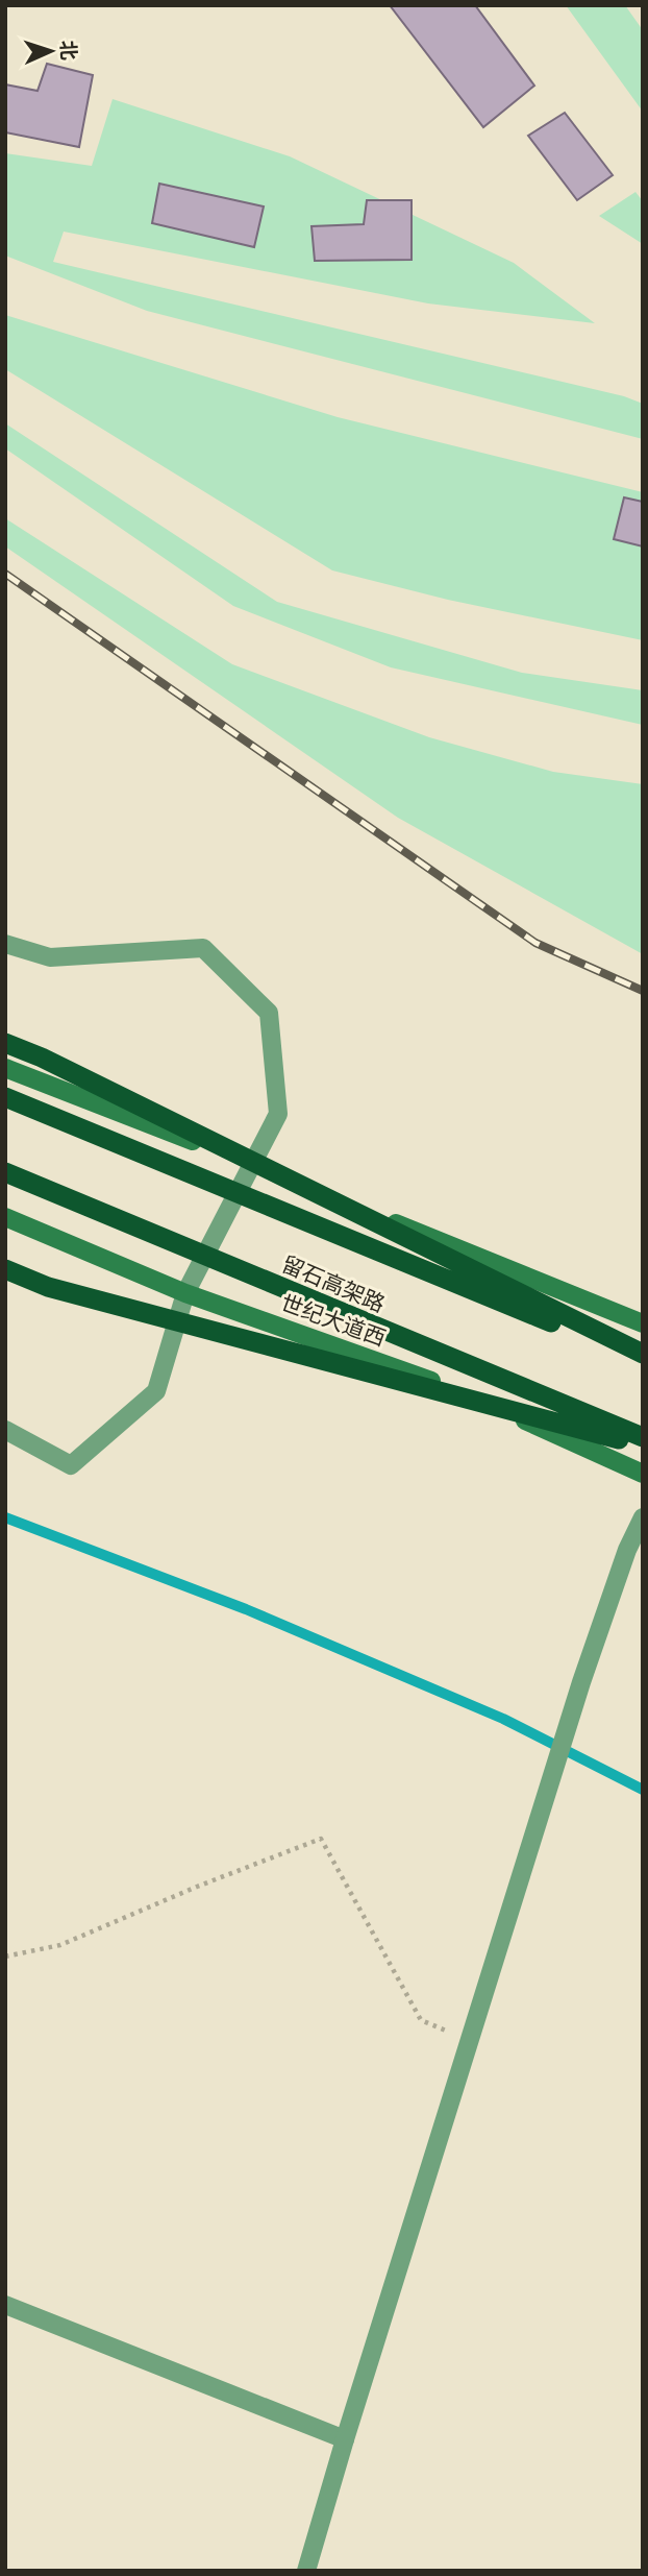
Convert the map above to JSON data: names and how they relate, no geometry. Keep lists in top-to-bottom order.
{
  "streets": {
    "highway": ["留石高架路"],
    "main road": ["世纪大道西"]
  },
  "north": "right"
}
